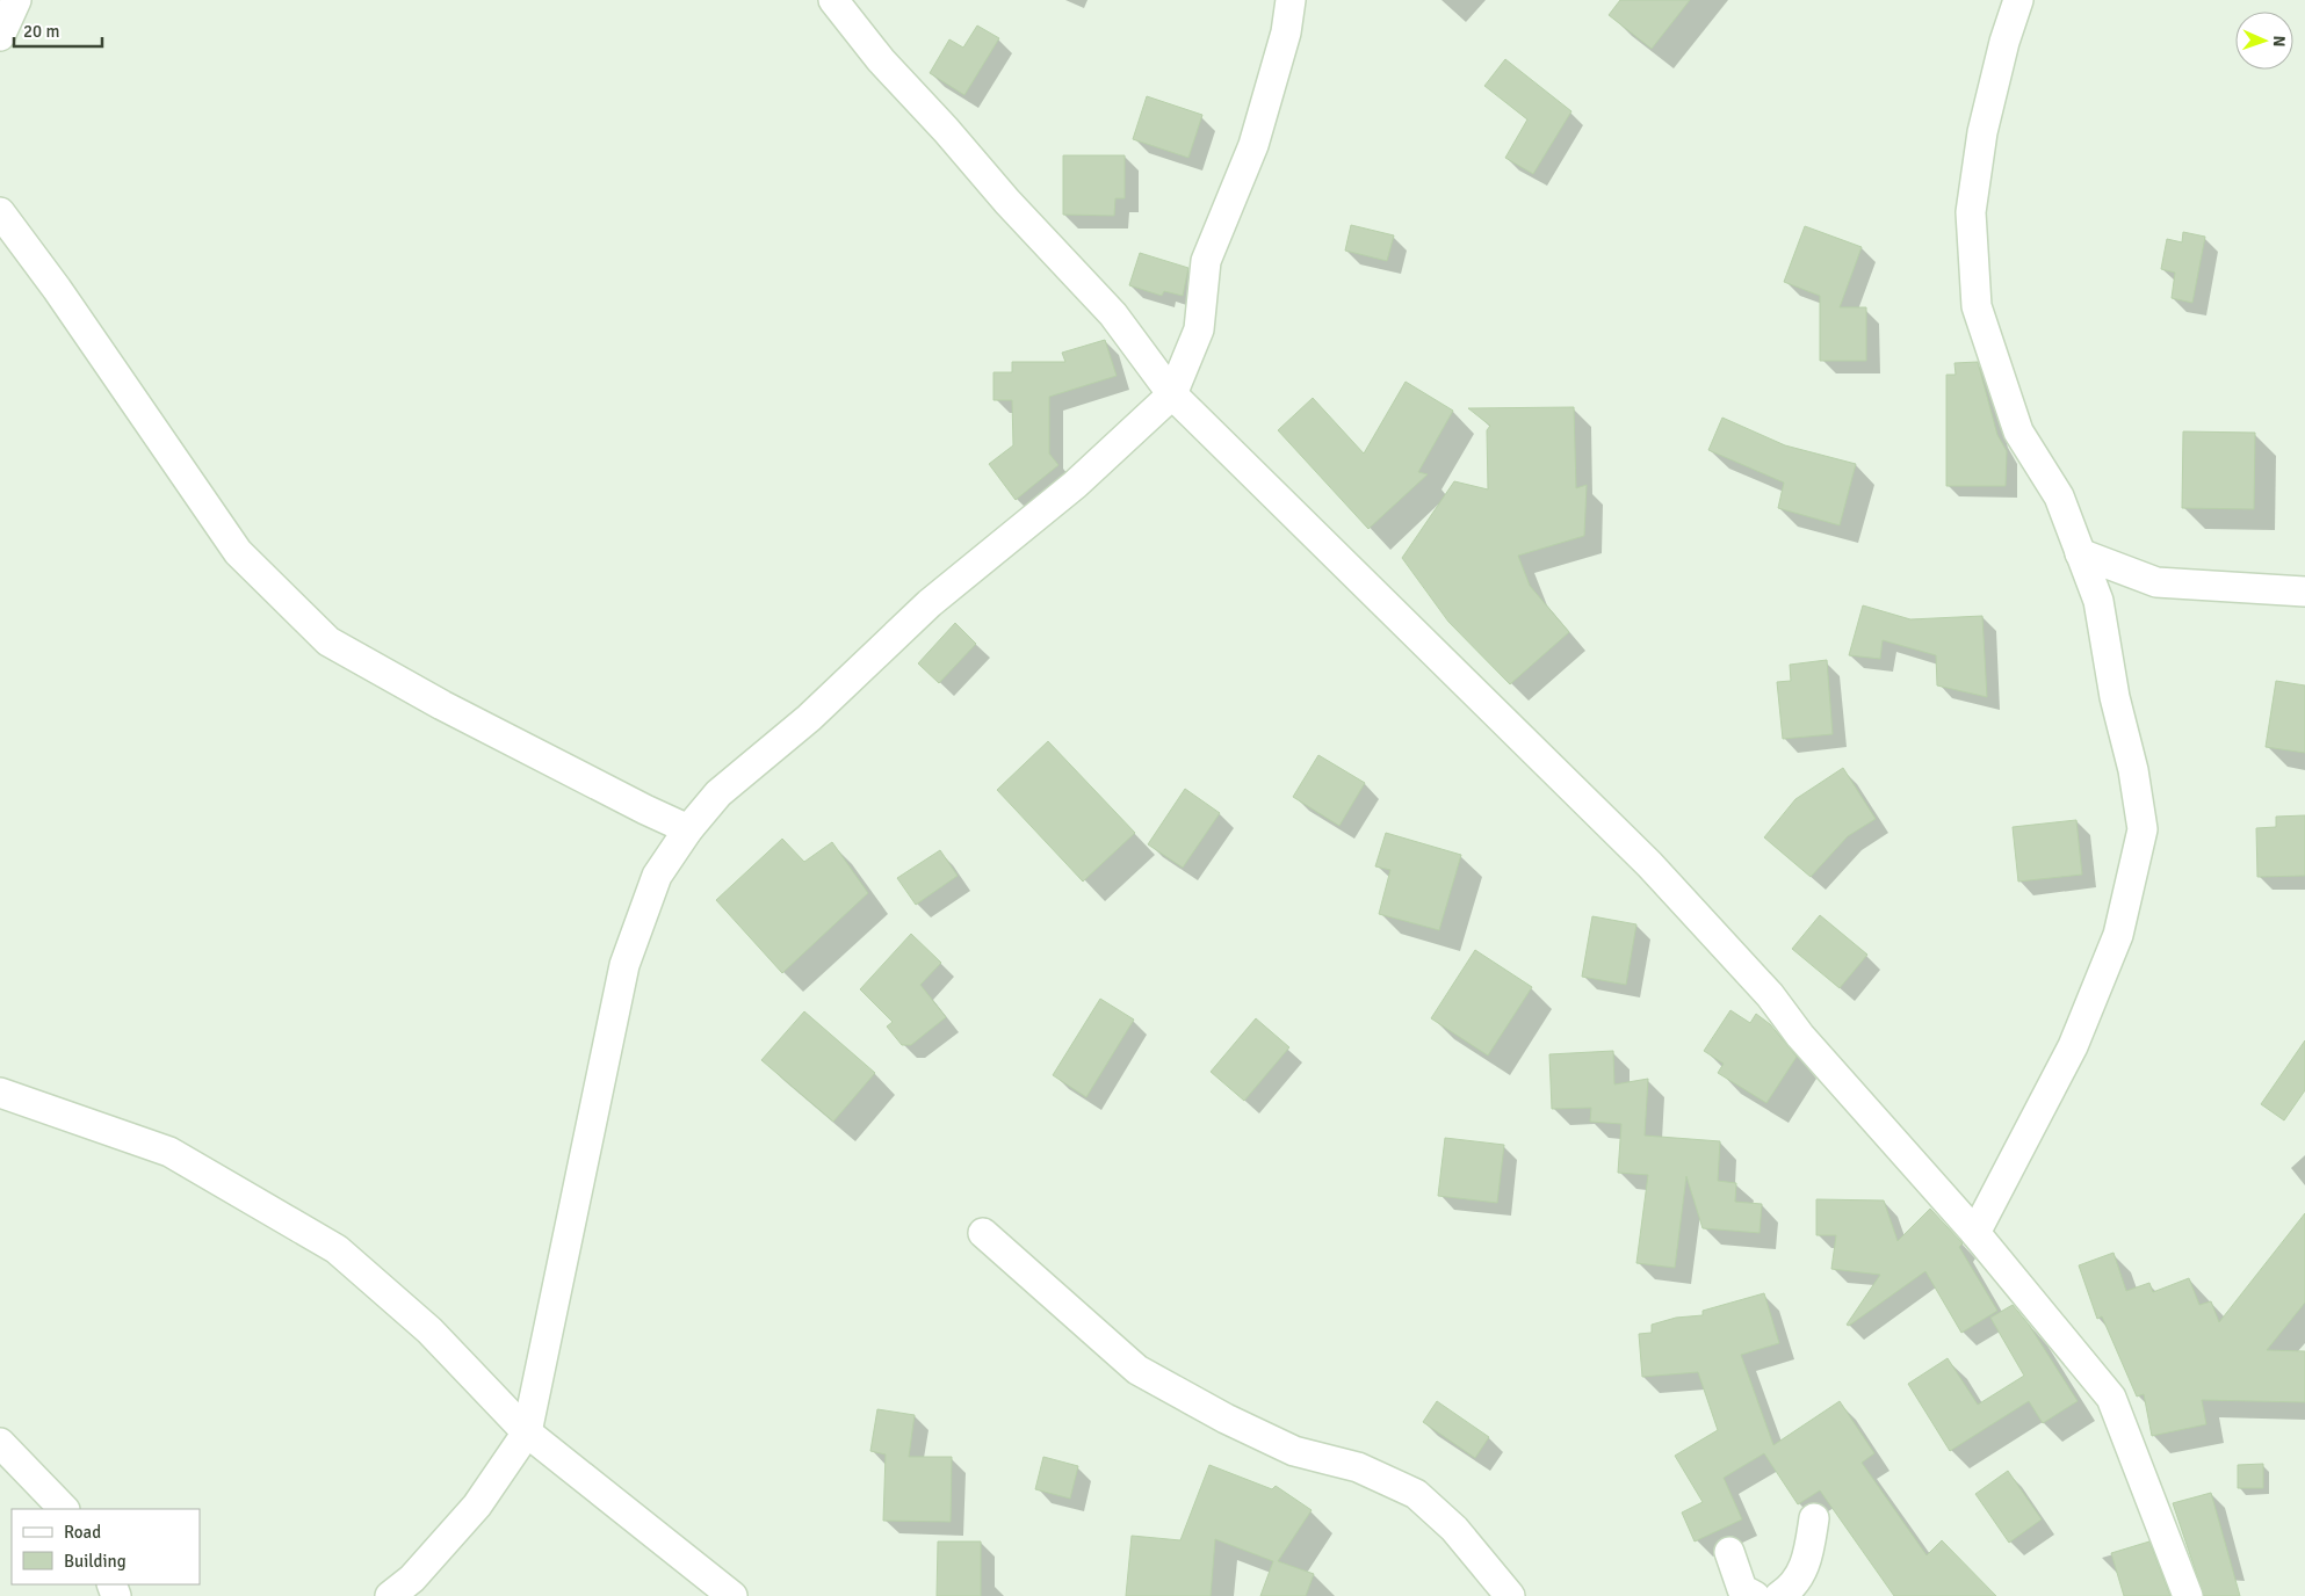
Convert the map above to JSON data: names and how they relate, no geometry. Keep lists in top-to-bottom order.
{
  "legend": ["Road", "Building"],
  "scale_bar": "20 m",
  "north": "right"
}
